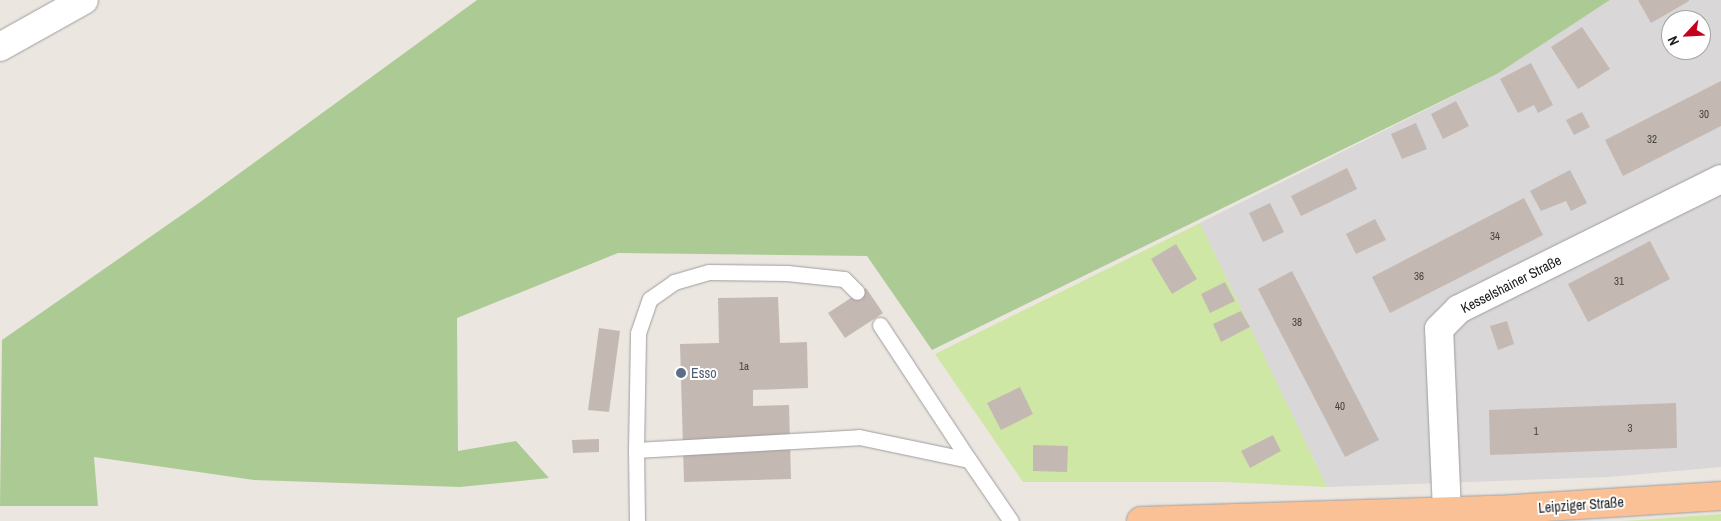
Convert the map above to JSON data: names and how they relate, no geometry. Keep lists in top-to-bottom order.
{
  "streets": {
    "main road": ["Leipziger Straße"],
    "street": ["Kesselshainer Straße"]
  },
  "crossings": [
    ["Kesselshainer Straße", "Leipziger Straße"]
  ],
  "places": ["Esso"],
  "house_numbers": [
    "30",
    "32",
    "34",
    "36",
    "31",
    "38",
    "1a",
    "40",
    "3",
    "1"
  ],
  "north": "bottom left"
}
